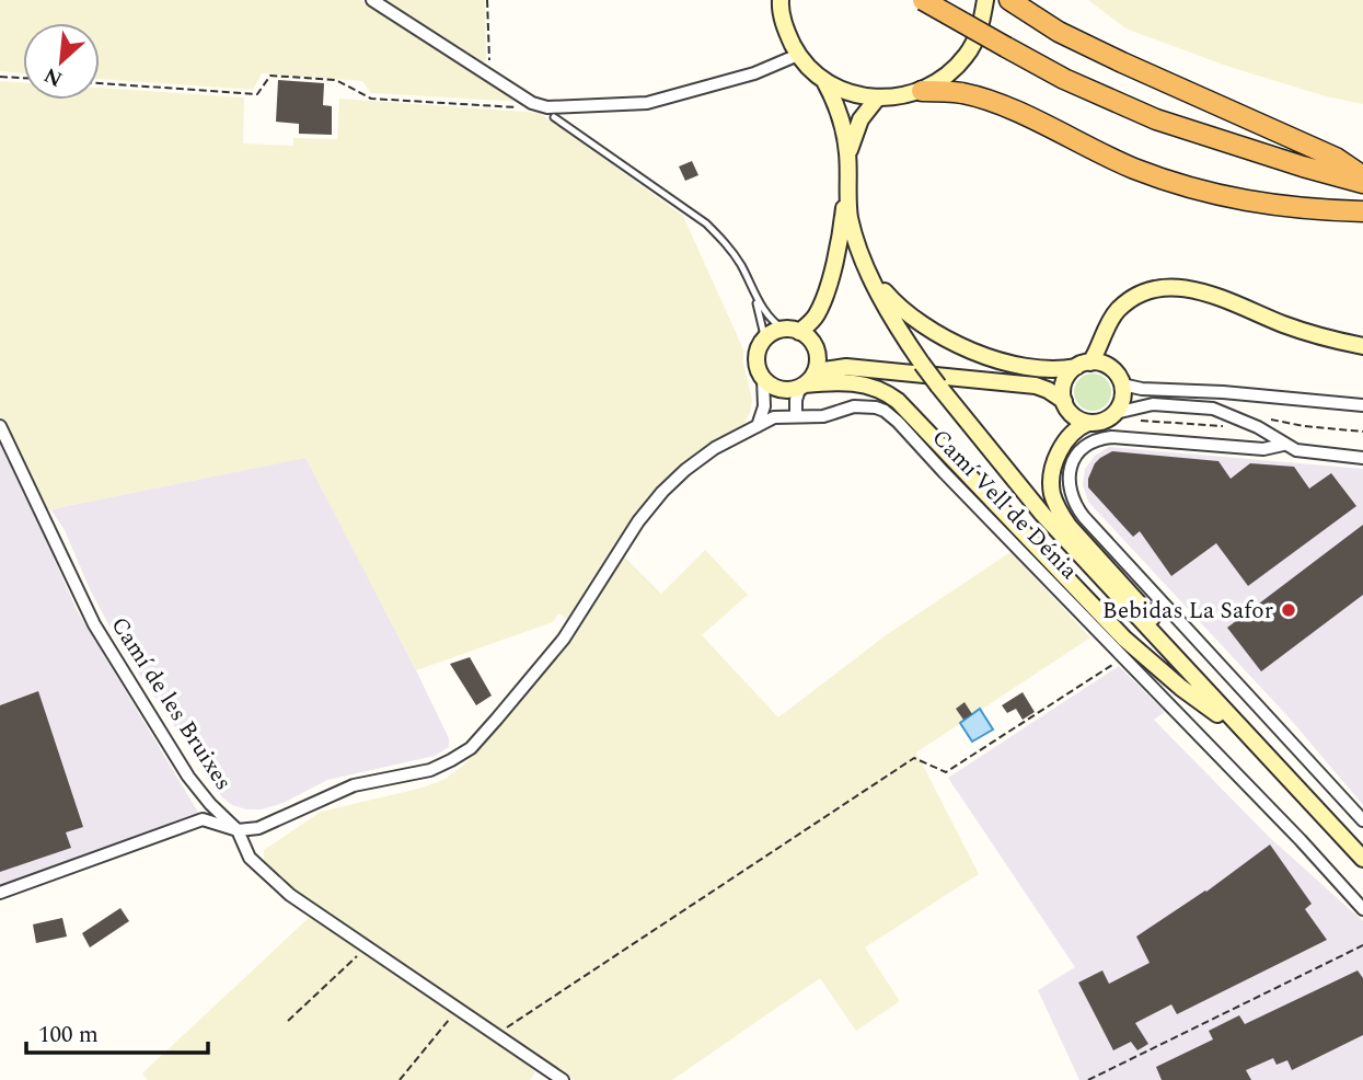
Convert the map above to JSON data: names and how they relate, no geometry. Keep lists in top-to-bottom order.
{
  "streets": {
    "street": ["Camí Vell de Dénia", "Camí de les Bruixes"]
  },
  "places": ["Bebidas La Safor"],
  "scale_bar": "100 m",
  "north": "bottom left"
}
